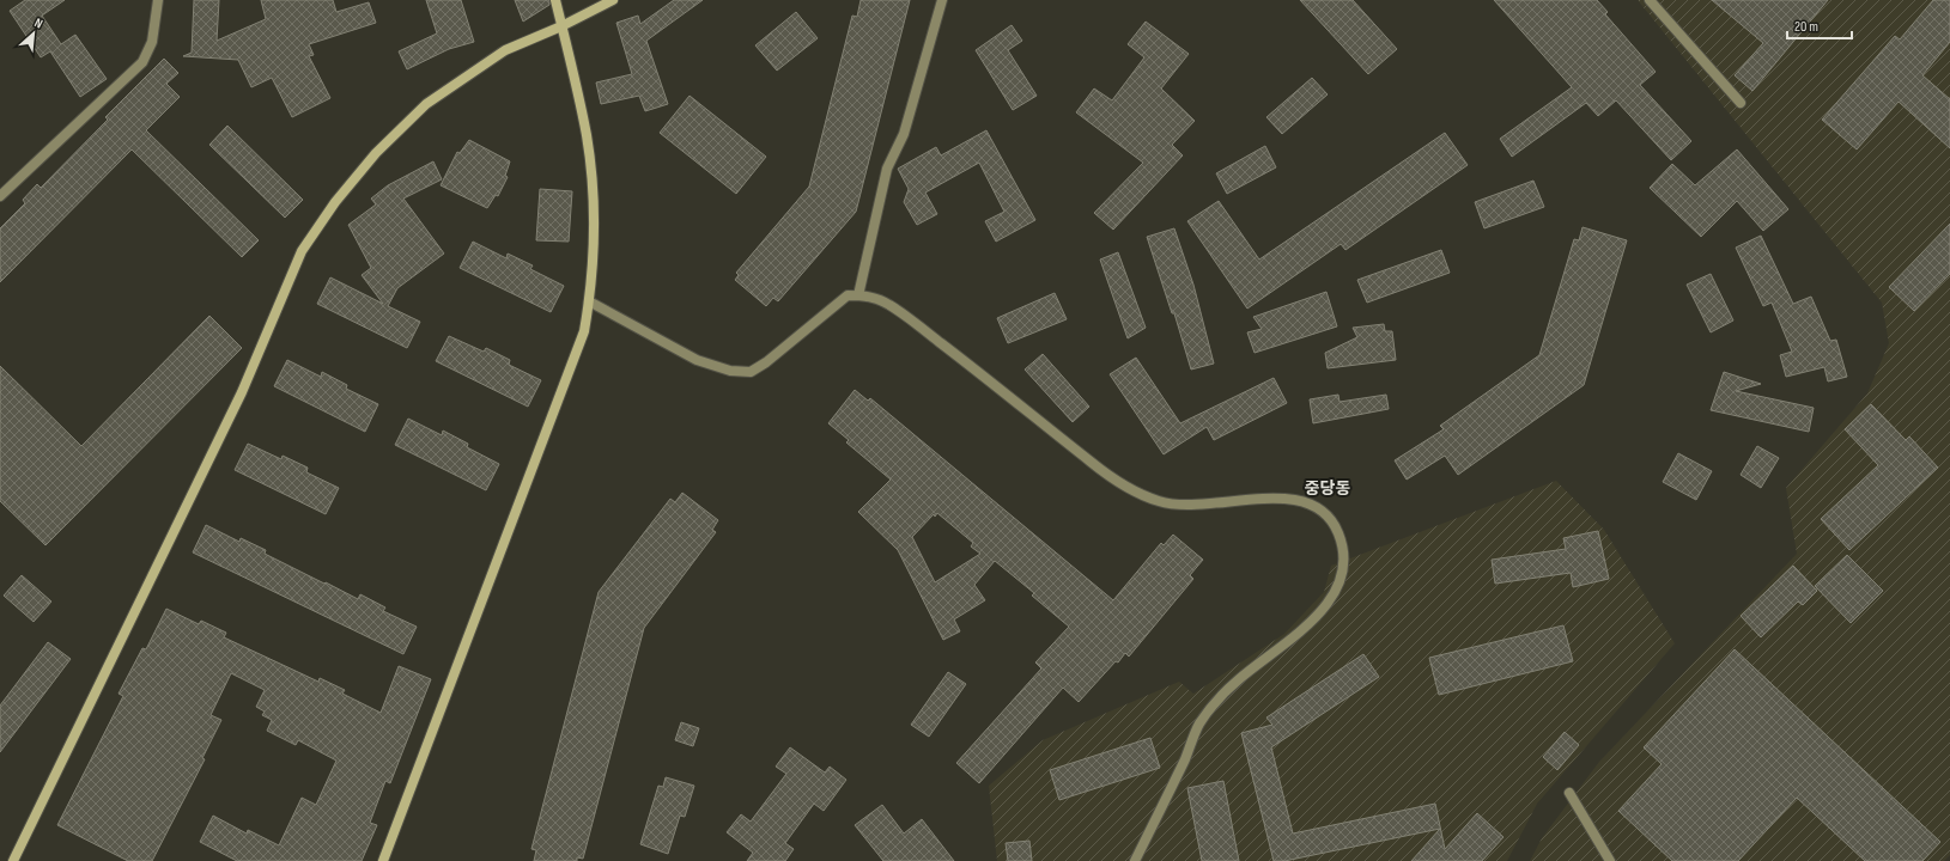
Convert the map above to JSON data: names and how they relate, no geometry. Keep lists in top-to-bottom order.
{
  "districts": ["중당동"],
  "scale_bar": "20 m",
  "north": "top right"
}
